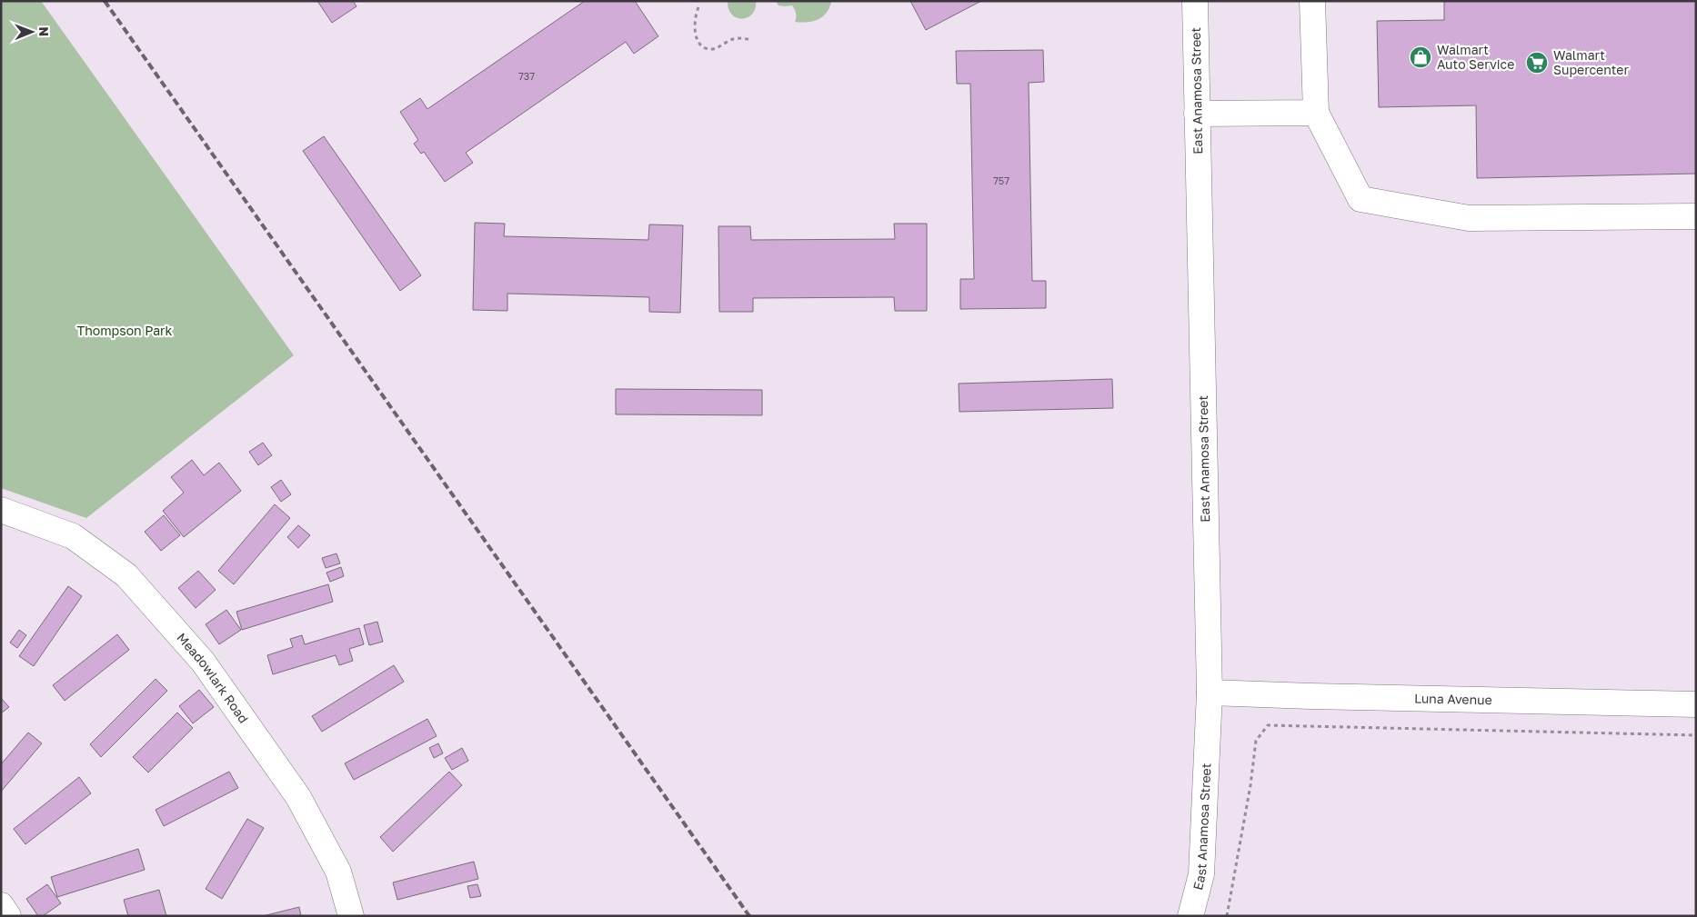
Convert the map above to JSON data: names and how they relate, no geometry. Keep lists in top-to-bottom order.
{
  "streets": {
    "street": ["East Anamosa Street", "Meadowlark Road", "Luna Avenue"]
  },
  "crossings": [
    ["East Anamosa Street", "Luna Avenue"]
  ],
  "parks": ["Thompson Park"],
  "places": {
    "shop": ["Walmart Auto Service"],
    "supermarket": ["Walmart Supercenter"]
  },
  "house_numbers": ["737", "757"],
  "north": "right"
}
